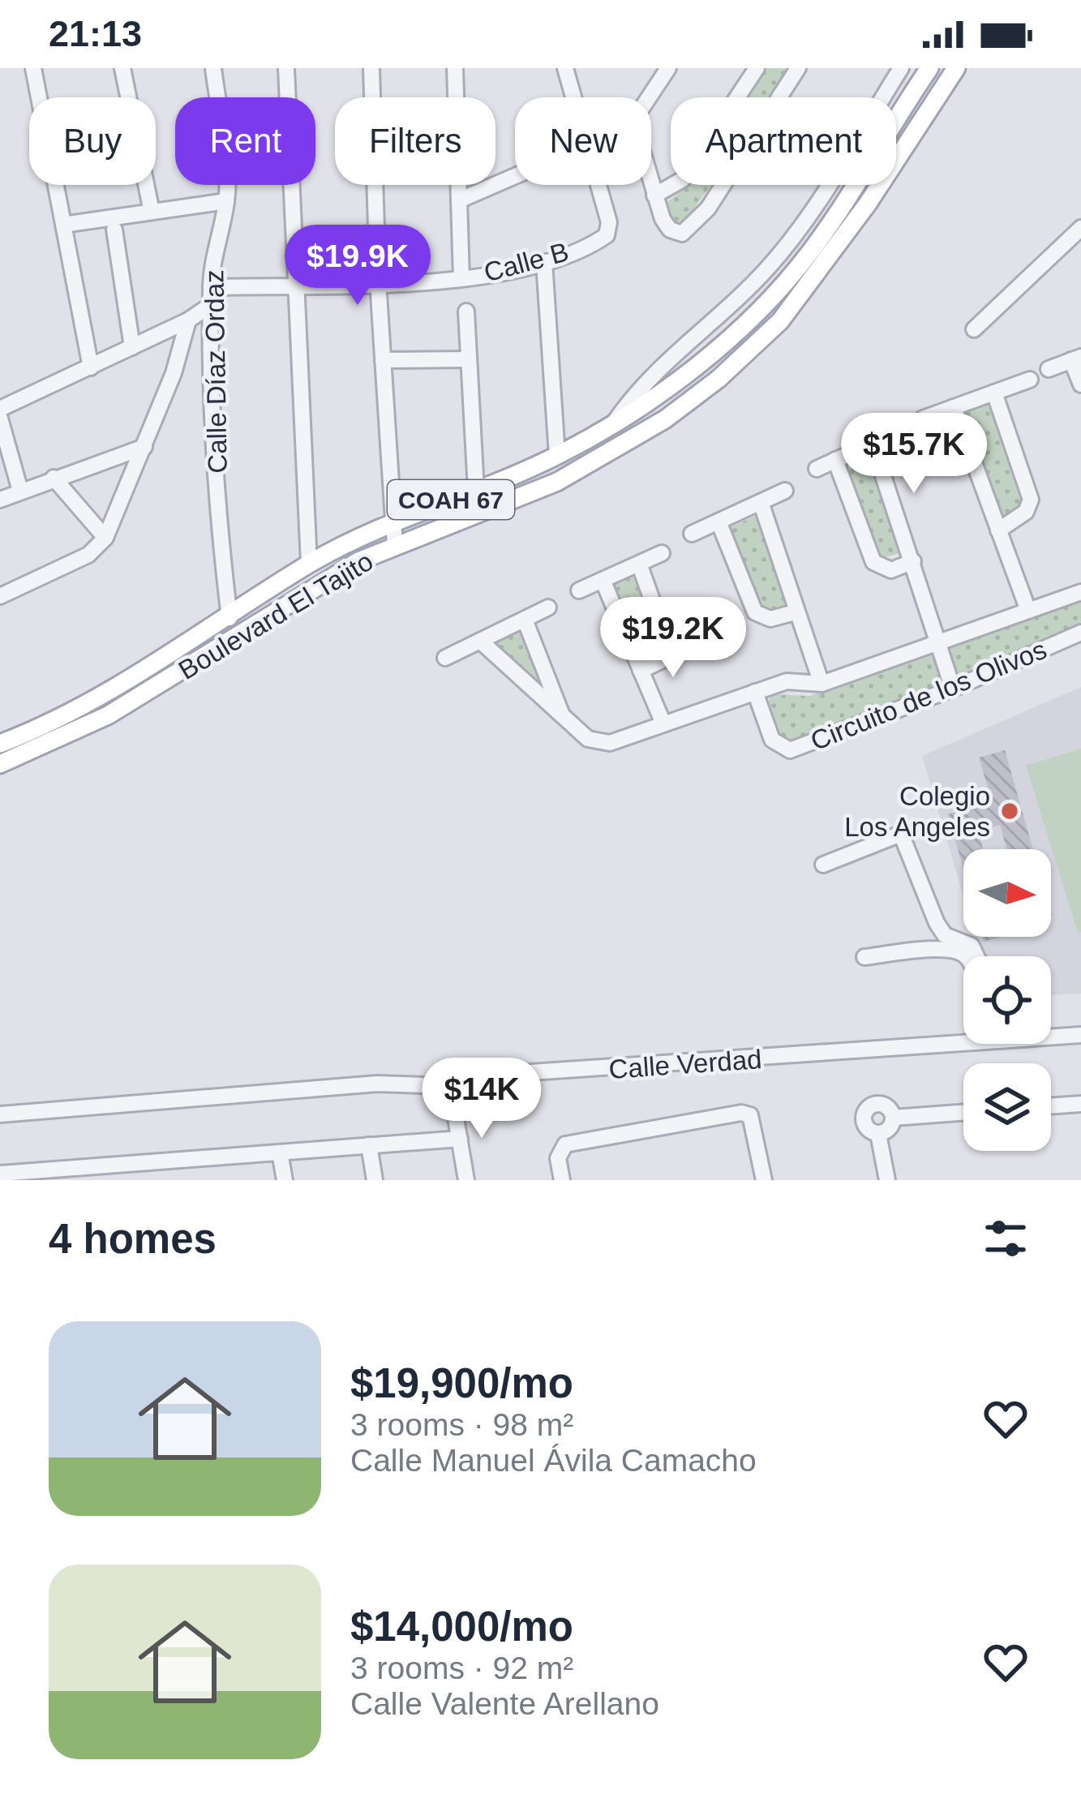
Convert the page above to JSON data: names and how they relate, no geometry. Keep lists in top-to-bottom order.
{
  "streets": {
    "main road": ["COAH 67", "Boulevard El Tajito"],
    "street": [
      "Calle B",
      "Calle Díaz Ordaz",
      "Circuito de los Olivos",
      "Calle Verdad"
    ]
  },
  "crossings": [
    ["Calle B", "Calle Díaz Ordaz"],
    ["Calle Díaz Ordaz", "Boulevard El Tajito"]
  ],
  "places": ["Colegio Los Angeles"],
  "north": "right",
  "page": {
    "status": "21:13",
    "chip": [
      "Buy",
      "Rent",
      "Filters",
      "New",
      "Apartment"
    ],
    "price": [
      "$19.9K",
      "$15.7K",
      "$19.2K",
      "$14K"
    ],
    "heading": "4 homes",
    "list": [
      {
        "name": "$19,900/mo",
        "note": "3 rooms · 98 m² · Calle Manuel Ávila Camacho"
      },
      {
        "name": "$14,000/mo",
        "note": "3 rooms · 92 m² · Calle Valente Arellano"
      }
    ]
  }
}
